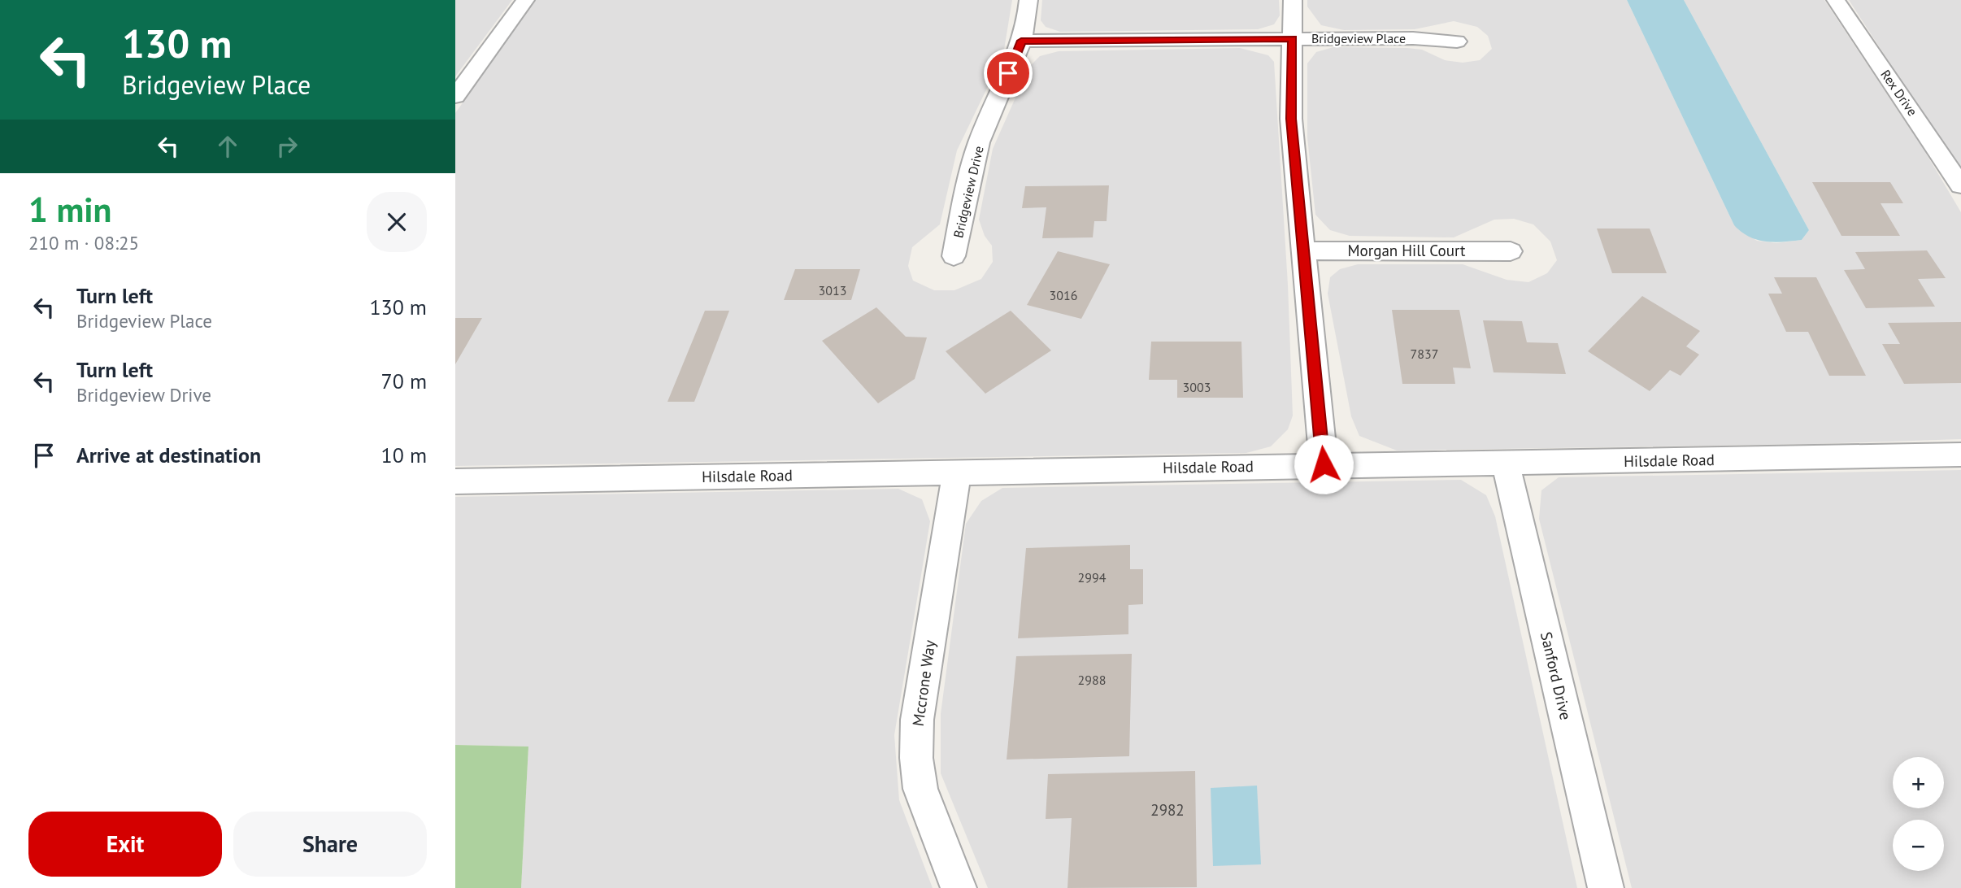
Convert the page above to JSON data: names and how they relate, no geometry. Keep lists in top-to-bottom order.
{
  "streets": {
    "street": [
      "Bridgeview Place",
      "Rex Drive",
      "Bridgeview Drive",
      "Morgan Hill Court",
      "Hilsdale Road",
      "Sanford Drive",
      "Mccrone Way"
    ]
  },
  "crossings": [
    ["Bridgeview Place", "Bridgeview Drive"],
    ["Hilsdale Road", "Sanford Drive"],
    ["Hilsdale Road", "Mccrone Way"]
  ],
  "house_numbers": [
    "3013",
    "3016",
    "7837",
    "3003",
    "2994",
    "2988",
    "2982"
  ],
  "page": {
    "turn": ["130 m", "Bridgeview Place"],
    "heading": ["1 min", "210 m · 08:25"],
    "list": [
      {
        "name": "Turn left",
        "note": "Bridgeview Place",
        "value": "130 m"
      },
      {
        "name": "Turn left",
        "note": "Bridgeview Drive",
        "value": "70 m"
      },
      {
        "name": "Arrive at destination",
        "value": "10 m"
      }
    ],
    "map_buttons": ["+", "−"],
    "buttons": ["Exit", "Share"]
  }
}
